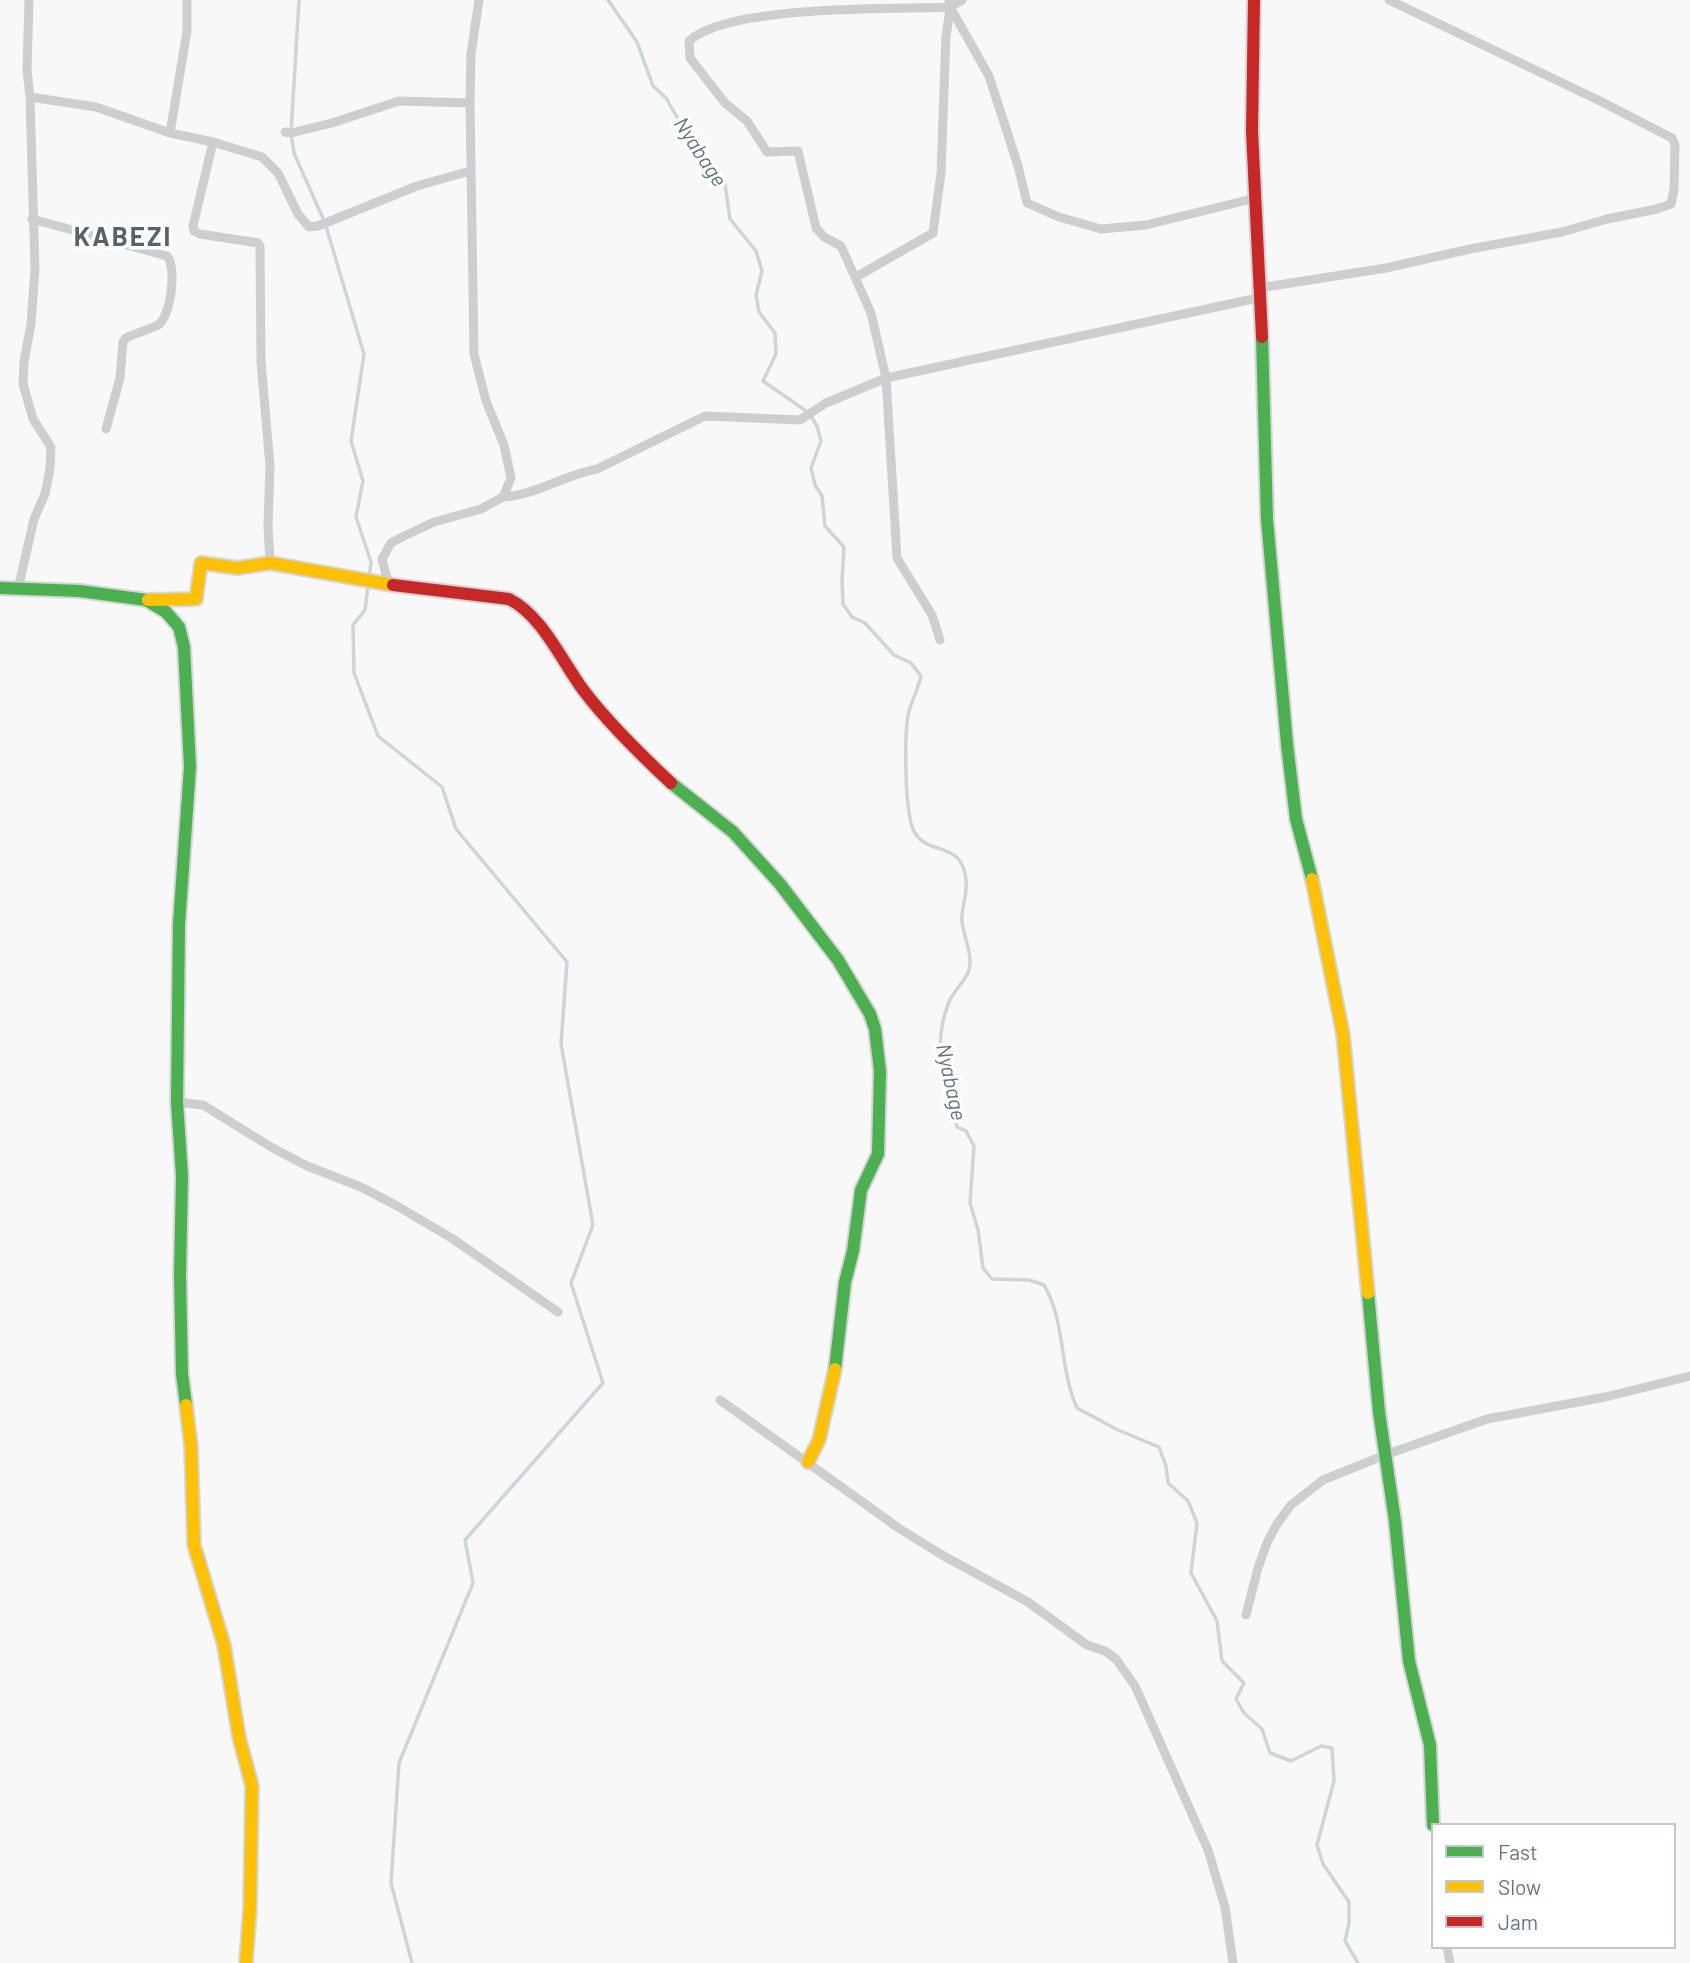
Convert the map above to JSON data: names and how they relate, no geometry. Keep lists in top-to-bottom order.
{
  "districts": ["KABEZI"],
  "water": ["Nyabage"],
  "legend": ["Fast", "Slow", "Jam"]
}
